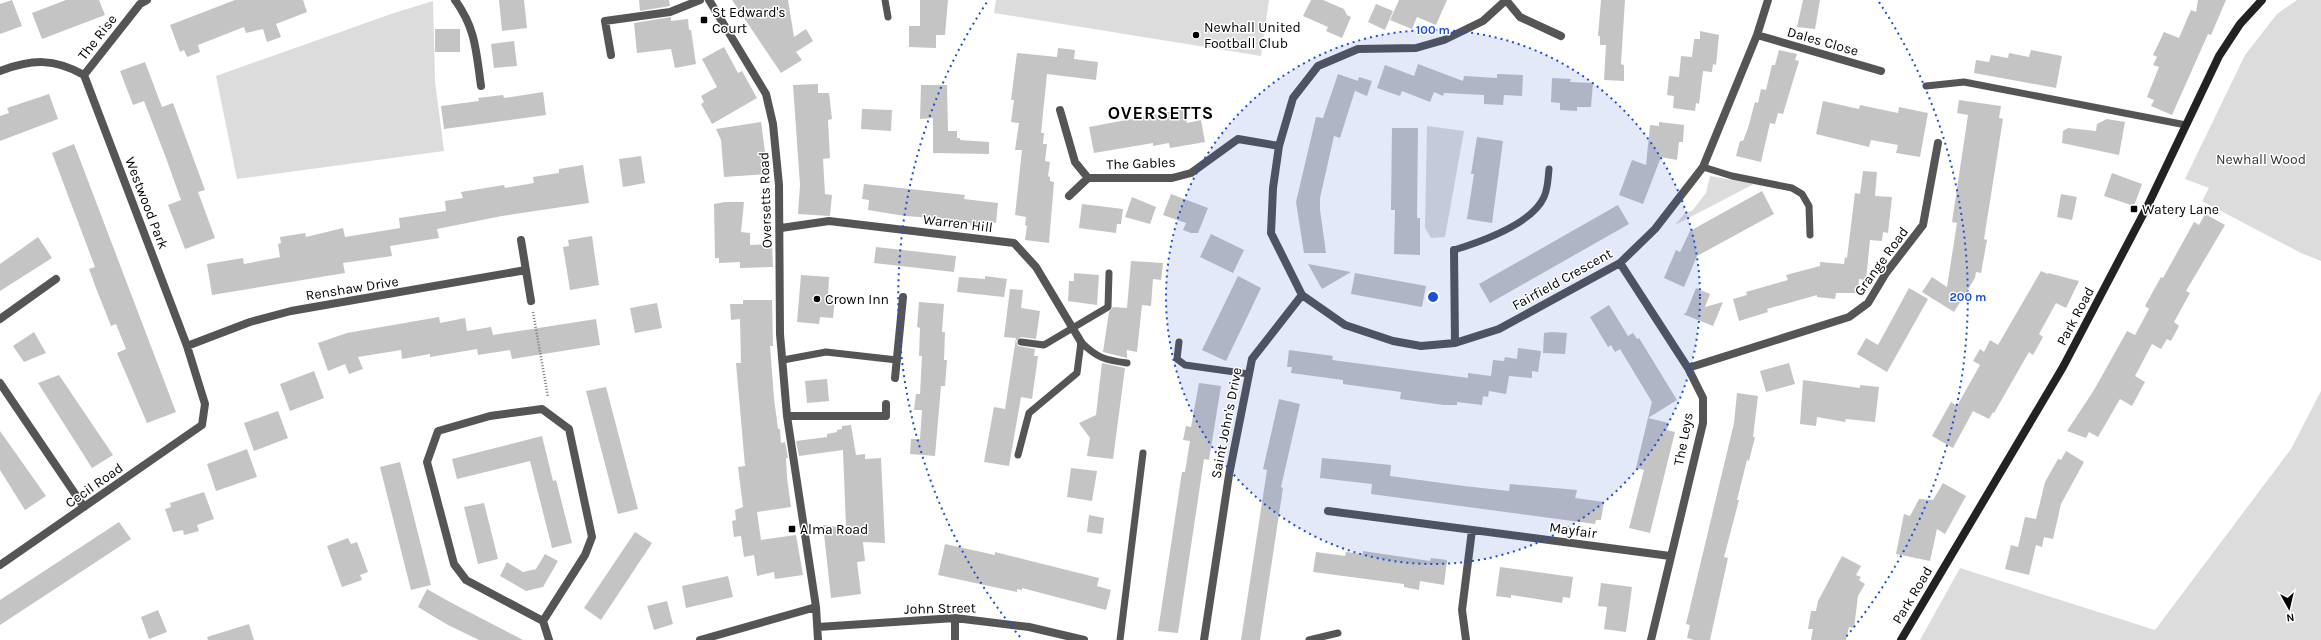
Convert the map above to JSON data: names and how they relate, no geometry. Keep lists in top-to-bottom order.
{
  "streets": {
    "main road": ["Park Road"],
    "street": [
      "The Rise",
      "Dales Close",
      "The Gables",
      "Oversetts Road",
      "Westwood Park",
      "Warren Hill",
      "Grange Road",
      "Fairfield Crescent",
      "Renshaw Drive",
      "Saint John's Drive",
      "The Leys",
      "Cecil Road",
      "Mayfair",
      "John Street"
    ]
  },
  "crossings": [
    ["The Rise", "Westwood Park"],
    ["Dales Close", "Fairfield Crescent"],
    ["Oversetts Road", "Warren Hill"],
    ["Oversetts Road", "John Street"],
    ["Westwood Park", "Renshaw Drive"],
    ["Westwood Park", "Cecil Road"],
    ["Grange Road", "The Leys"],
    ["Fairfield Crescent", "Saint John's Drive"],
    ["Fairfield Crescent", "The Leys"],
    ["The Leys", "Mayfair"]
  ],
  "districts": ["OVERSETTS"],
  "parks": ["Newhall Wood"],
  "places": {
    "transit": ["St Edward's Court", "Watery Lane", "Alma Road"],
    "other": ["Newhall United Football Club", "Crown Inn"]
  },
  "north": "bottom",
  "rings": ["100 m", "200 m"]
}
